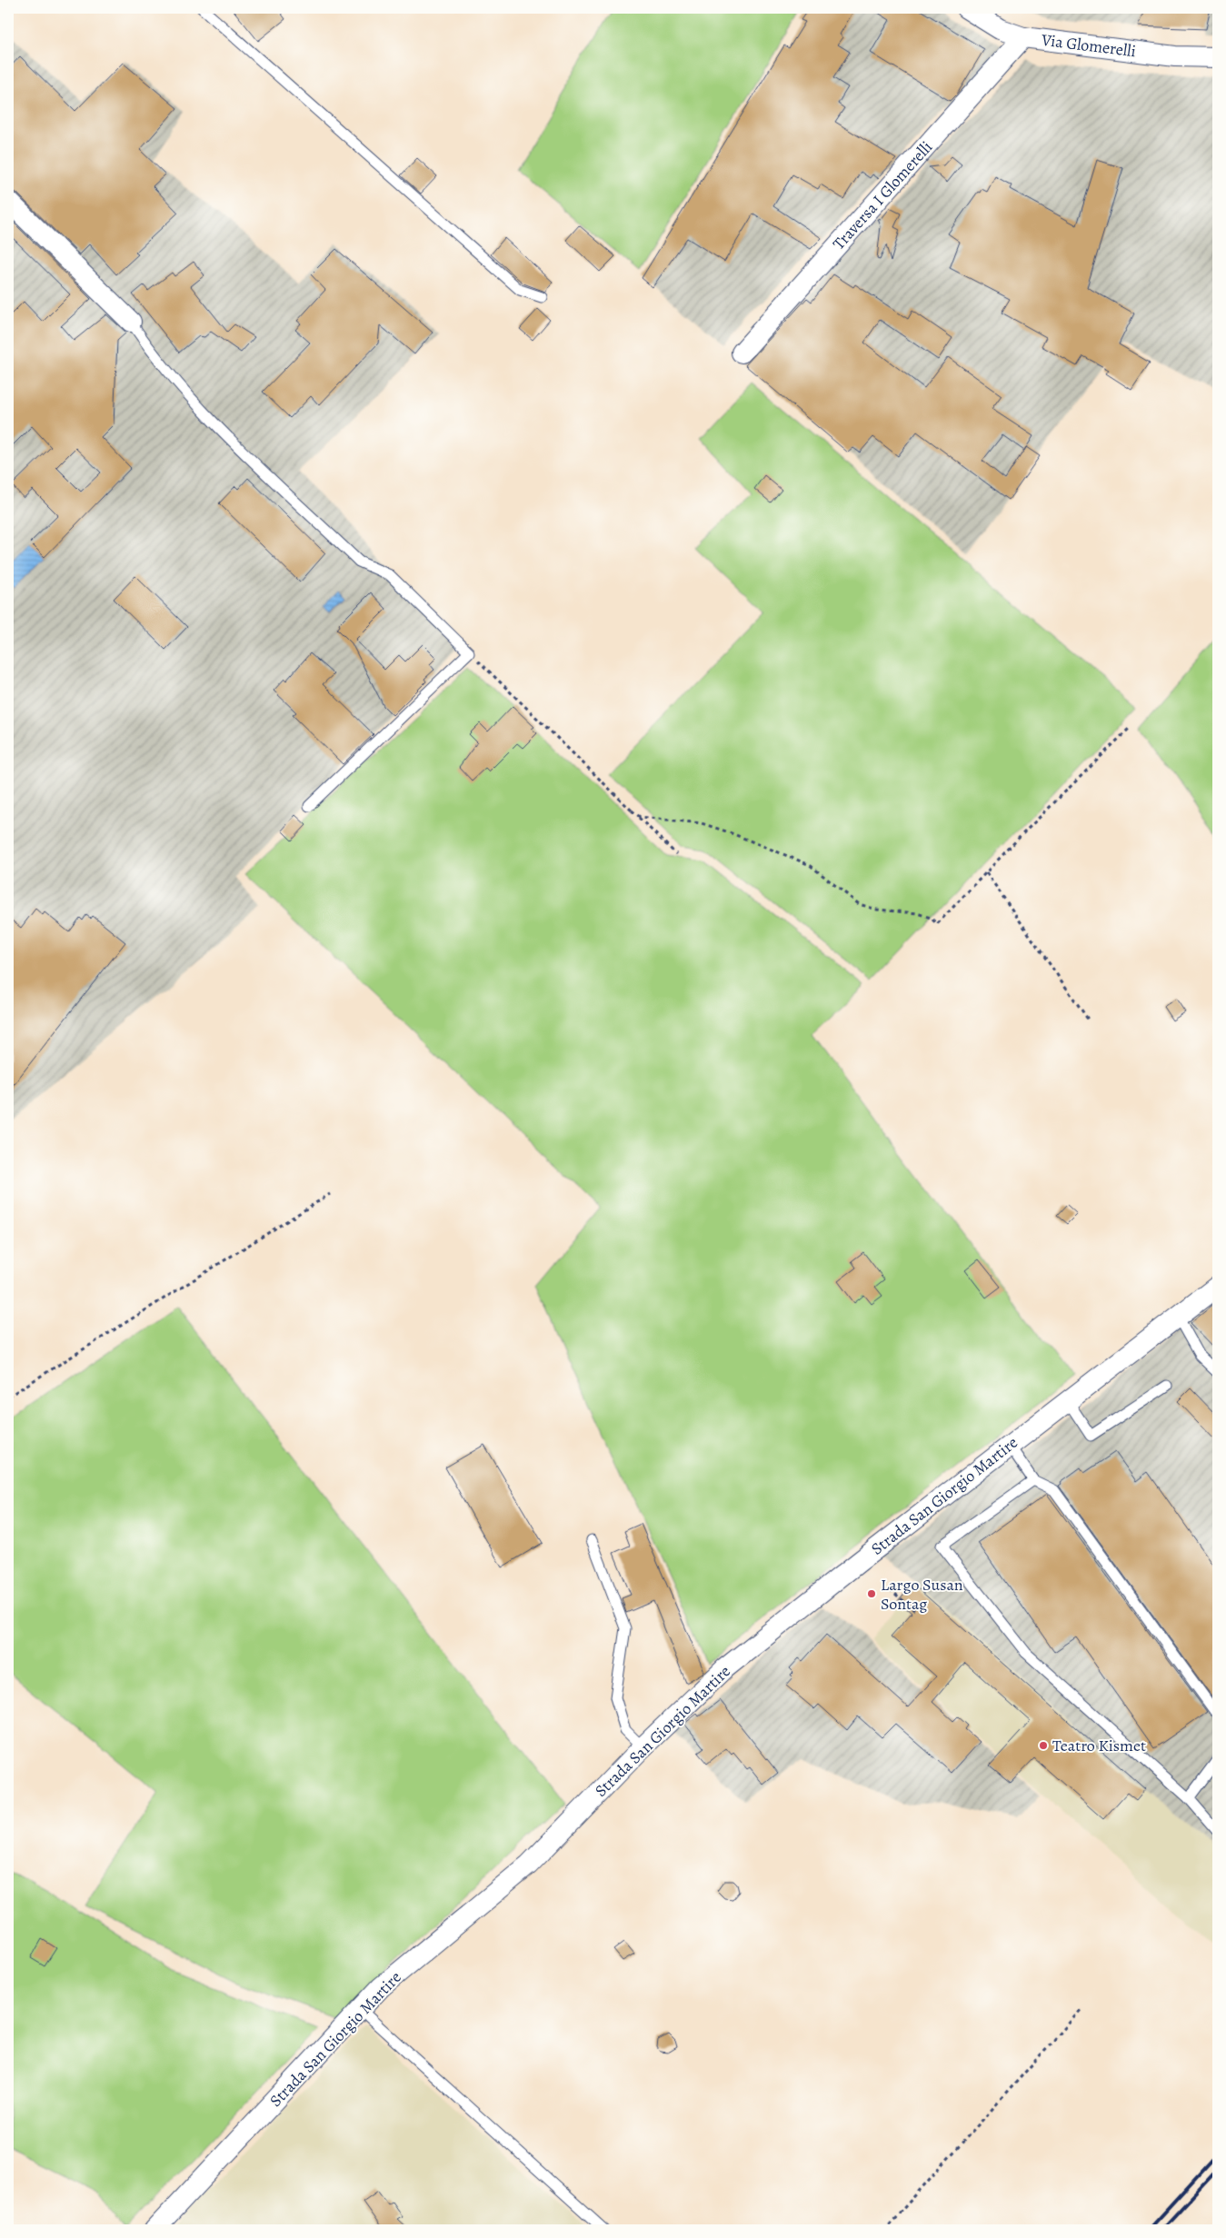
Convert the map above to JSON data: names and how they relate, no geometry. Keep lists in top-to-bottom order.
{
  "streets": {
    "street": ["Via Glomerelli", "Traversa I Glomerelli", "Strada San Giorgio Martire"]
  },
  "crossings": [
    ["Via Glomerelli", "Traversa I Glomerelli"]
  ],
  "places": ["Largo Susan Sontag", "Teatro Kismet"]
}
